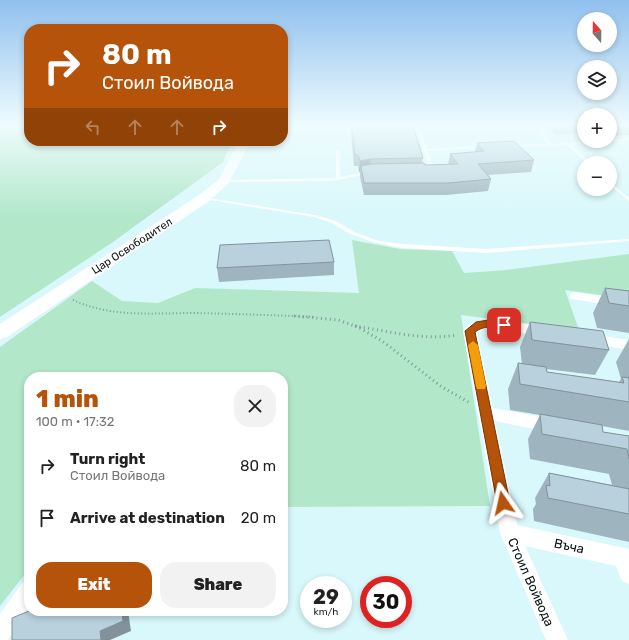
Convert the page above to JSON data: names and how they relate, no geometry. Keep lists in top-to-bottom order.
{
  "streets": {
    "main road": ["Цар Освободител"],
    "street": ["Въча", "Стоил Войвода"]
  },
  "crossings": [
    ["Въча", "Стоил Войвода"]
  ],
  "north": "top",
  "page": {
    "map_buttons": ["+", "−"],
    "turn": ["80 m", "Стоил Войвода"],
    "heading": ["1 min", "100 m · 17:32"],
    "list": [
      {
        "name": "Turn right",
        "note": "Стоил Войвода",
        "value": "80 m"
      },
      {
        "name": "Arrive at destination",
        "value": "20 m"
      }
    ],
    "buttons": ["Exit", "Share"],
    "speed": "29 km/h",
    "limit": "30"
  }
}
